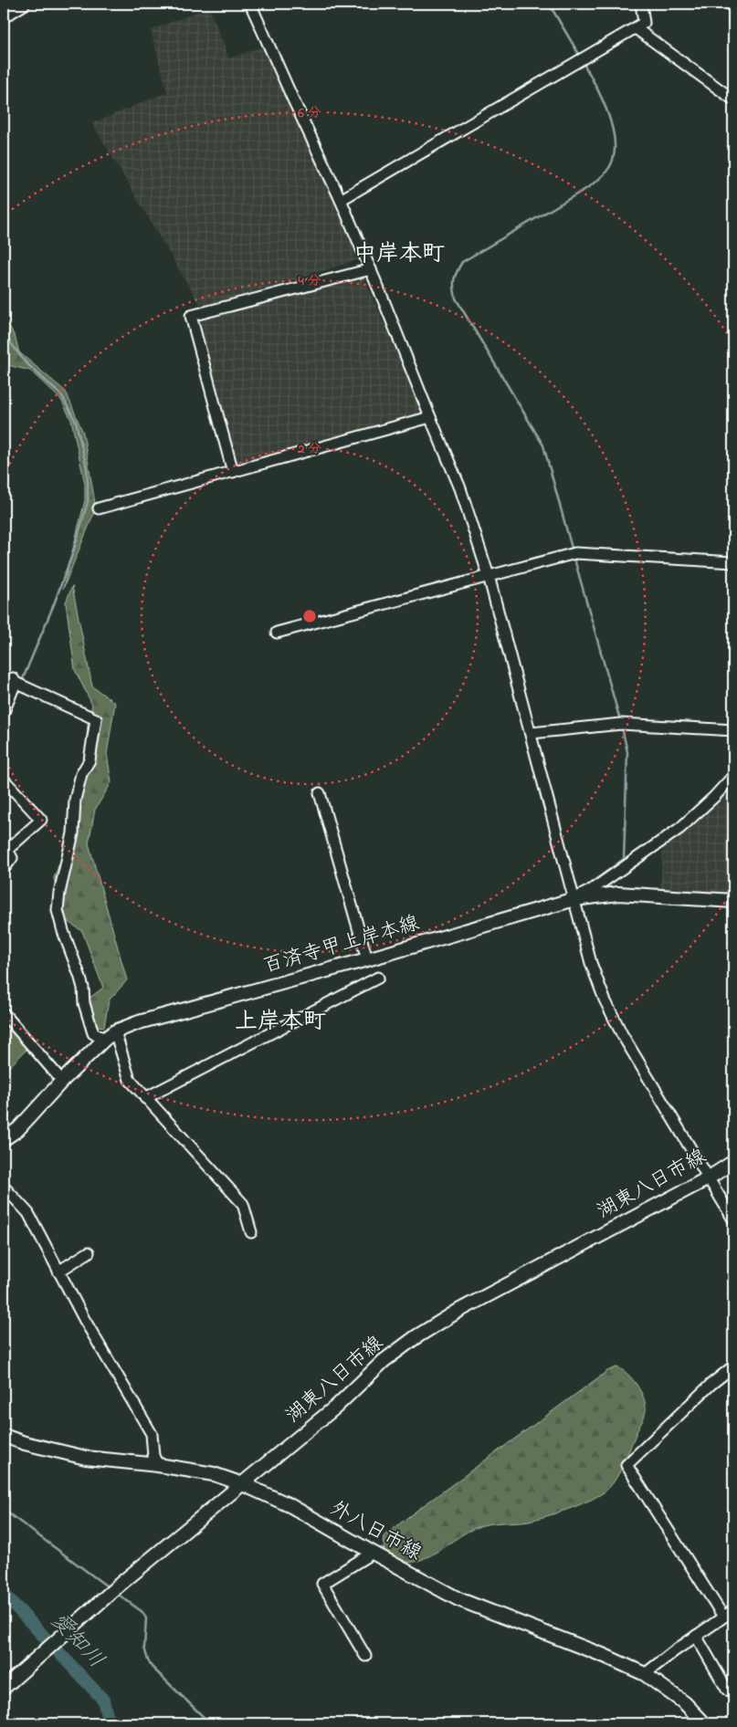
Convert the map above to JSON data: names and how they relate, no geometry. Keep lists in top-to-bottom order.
{
  "streets": {
    "main road": ["百済寺甲上岸本線", "湖東八日市線", "外八日市線"]
  },
  "crossings": [
    ["湖東八日市線", "外八日市線"]
  ],
  "districts": ["中岸本町", "上岸本町"],
  "water": ["愛知川"],
  "rings": ["6 分", "4 分", "2 分"]
}
